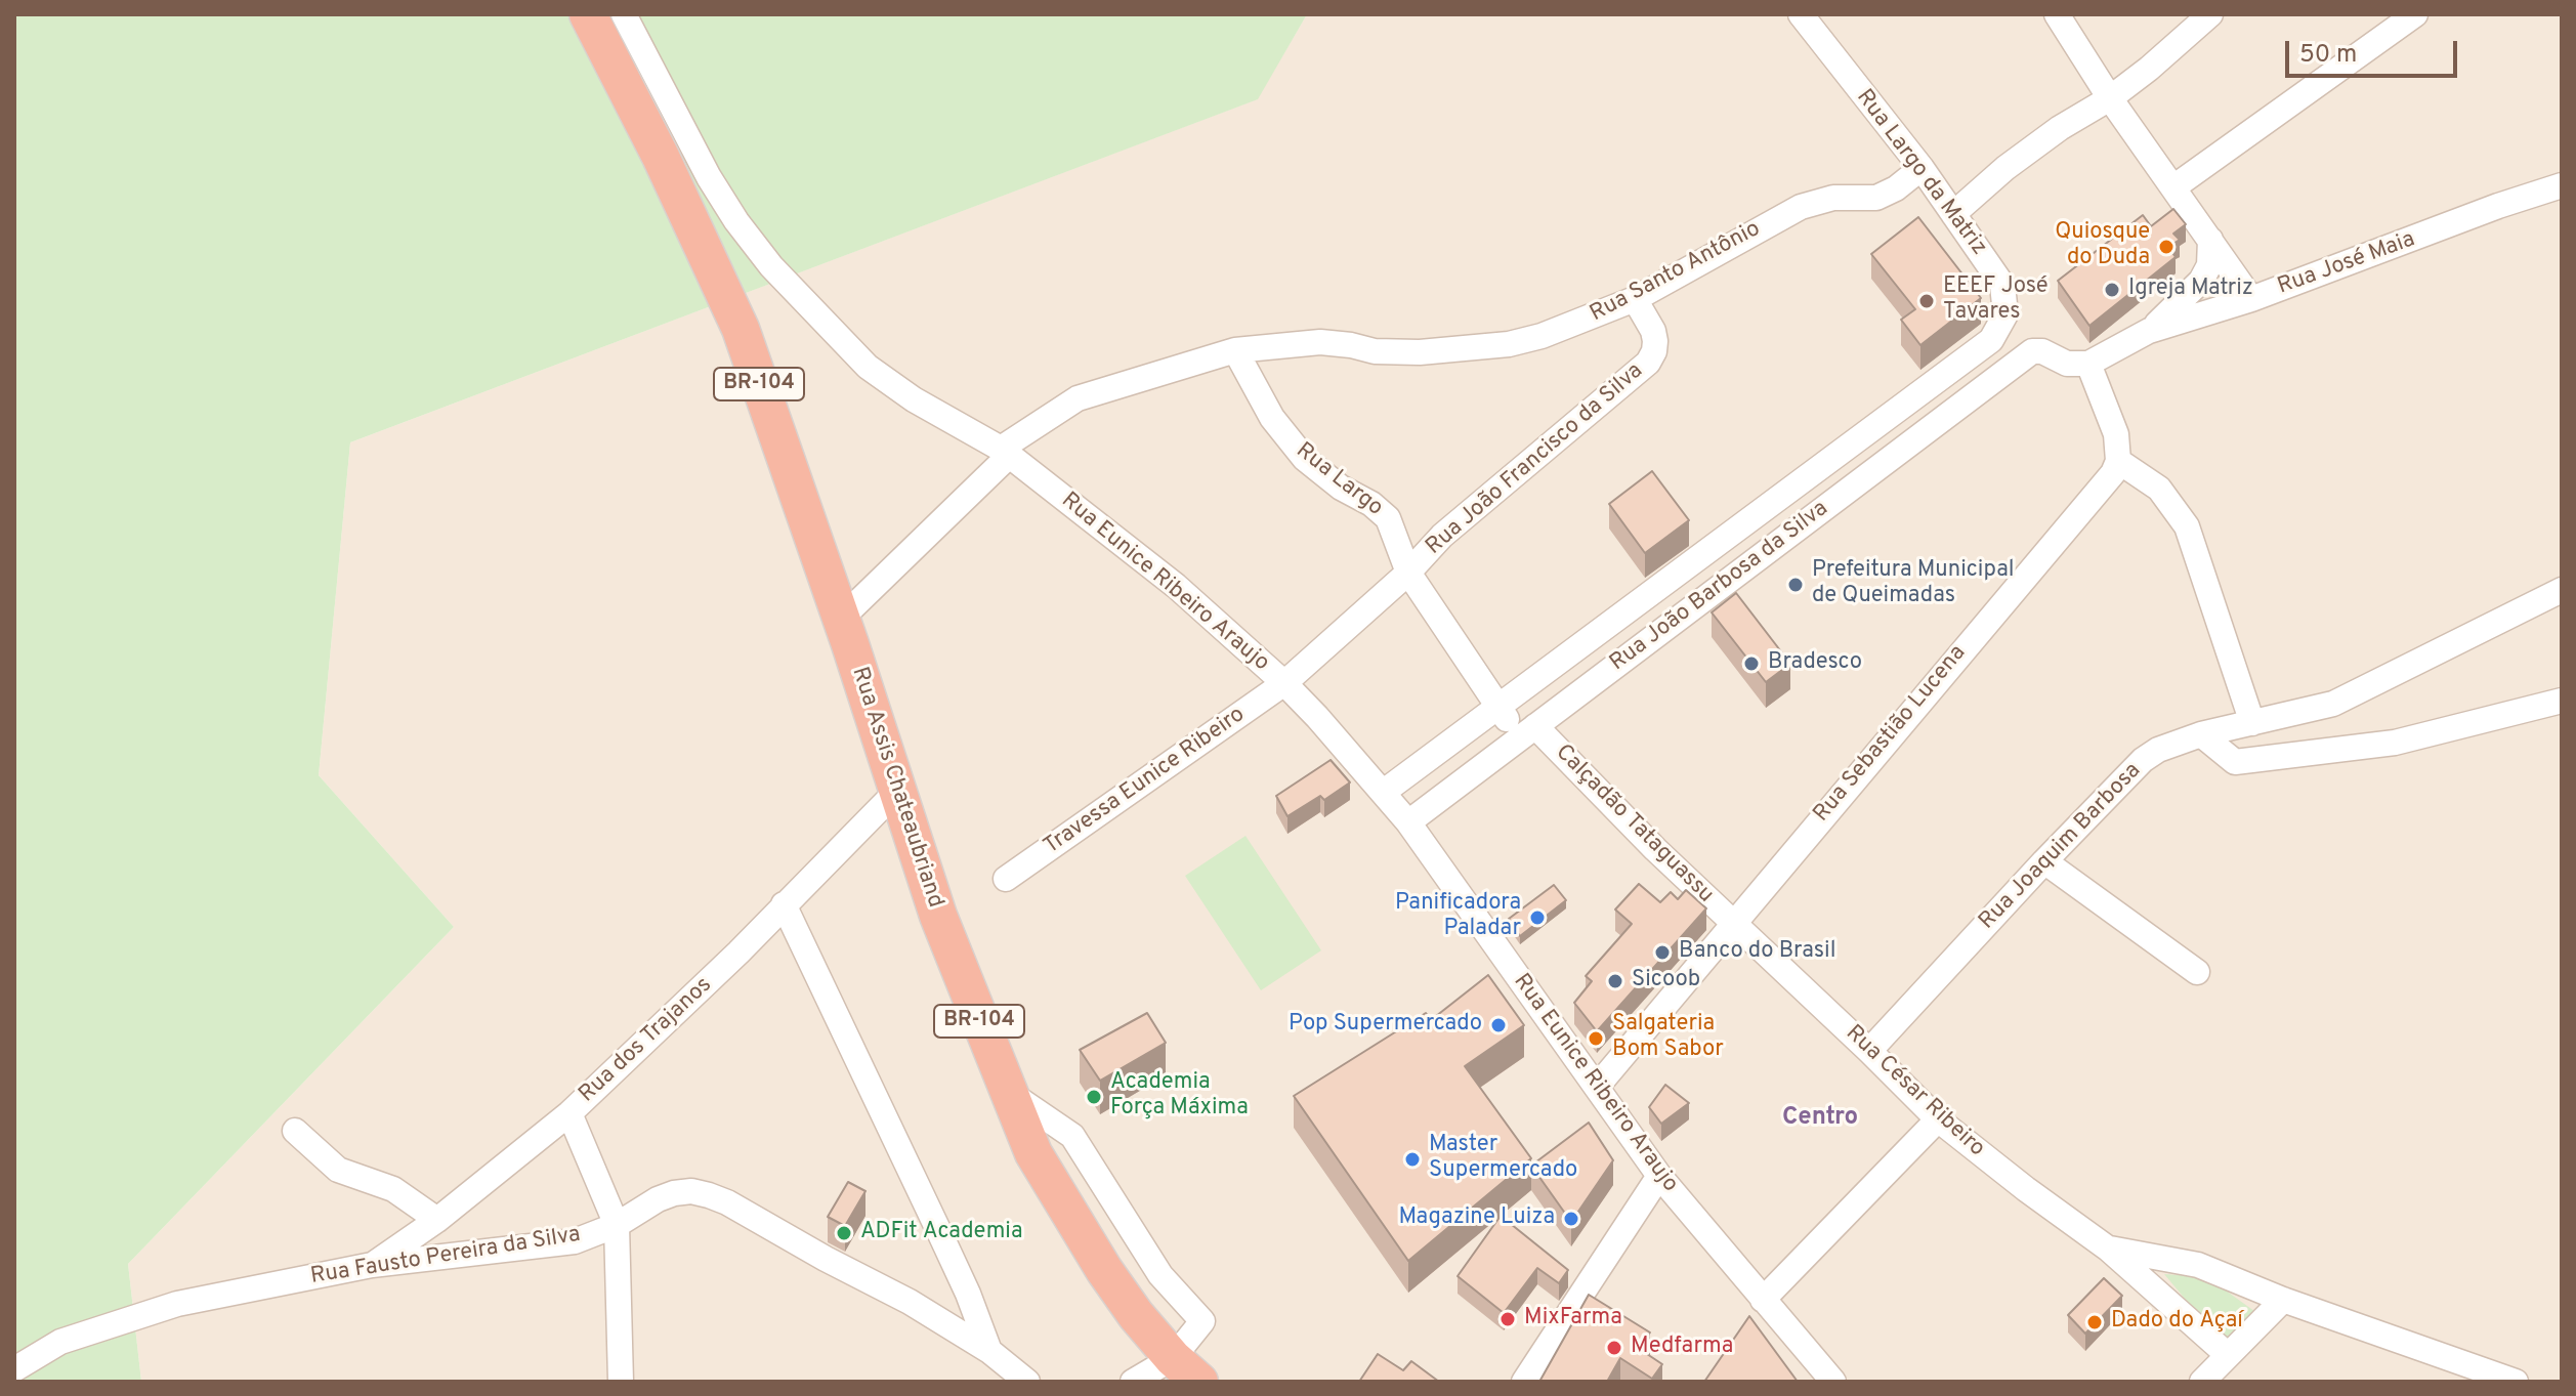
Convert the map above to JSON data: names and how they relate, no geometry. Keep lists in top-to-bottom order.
{
  "streets": {
    "highway": ["BR-104", "Rua Assis Chateaubriand"],
    "street": [
      "Rua Largo da Matriz",
      "Rua José Maia",
      "Rua Santo Antônio",
      "Rua João Francisco da Silva",
      "Rua Largo",
      "Rua Eunice Ribeiro Araujo",
      "Rua João Barbosa da Silva",
      "Rua Sebastião Lucena",
      "Travessa Eunice Ribeiro",
      "Calçadão Tataguassu",
      "Rua Joaquim Barbosa",
      "Rua dos Trajanos",
      "Rua César Ribeiro",
      "Rua Fausto Pereira da Silva"
    ]
  },
  "crossings": [
    ["Rua Largo da Matriz", "Rua Santo Antônio"],
    ["Rua Largo da Matriz", "Rua João Barbosa da Silva"],
    ["Rua José Maia", "Rua João Barbosa da Silva"],
    ["Rua Santo Antônio", "Rua João Francisco da Silva"],
    ["Rua Santo Antônio", "Rua Largo"],
    ["Rua Santo Antônio", "Rua Eunice Ribeiro Araujo"],
    ["Rua Santo Antônio", "Rua Assis Chateaubriand"],
    ["Rua João Francisco da Silva", "Rua Largo"],
    ["Rua João Francisco da Silva", "Rua Eunice Ribeiro Araujo"],
    ["Rua João Francisco da Silva", "Travessa Eunice Ribeiro"],
    ["Rua Largo", "Rua João Barbosa da Silva"],
    ["Rua Largo", "Calçadão Tataguassu"],
    ["Rua Eunice Ribeiro Araujo", "Rua João Barbosa da Silva"],
    ["Rua Eunice Ribeiro Araujo", "Rua Sebastião Lucena"],
    ["Rua Eunice Ribeiro Araujo", "Travessa Eunice Ribeiro"],
    ["Rua João Barbosa da Silva", "Calçadão Tataguassu"],
    ["Rua Sebastião Lucena", "Calçadão Tataguassu"],
    ["Rua Sebastião Lucena", "Rua César Ribeiro"],
    ["Rua Assis Chateaubriand", "Rua dos Trajanos"],
    ["Calçadão Tataguassu", "Rua César Ribeiro"],
    ["Rua Joaquim Barbosa", "Rua César Ribeiro"],
    ["Rua dos Trajanos", "Rua Fausto Pereira da Silva"]
  ],
  "districts": ["Centro"],
  "places": [
    "Quiosque do Duda",
    "Igreja Matriz",
    "EEEF José Tavares",
    "Prefeitura Municipal de Queimadas",
    "Bradesco",
    "Panificadora Paladar",
    "Banco do Brasil",
    "Sicoob",
    "Pop Supermercado",
    "Salgateria Bom Sabor",
    "Academia Força Máxima",
    "Master Supermercado",
    "Magazine Luiza",
    "ADFit Academia",
    "MixFarma",
    "Dado do Açaí",
    "Medfarma"
  ],
  "scale_bar": "50 m"
}
